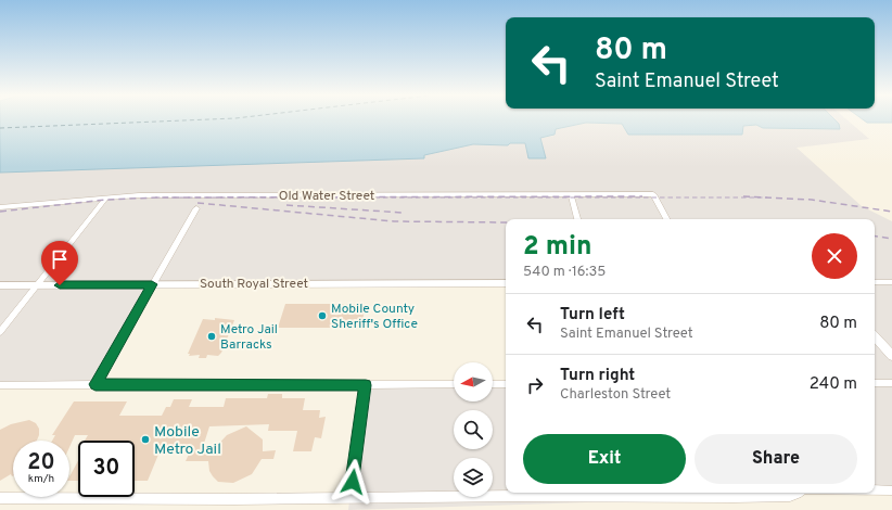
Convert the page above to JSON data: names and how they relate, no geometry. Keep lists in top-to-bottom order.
{
  "streets": {
    "street": ["Old Water Street", "South Royal Street"]
  },
  "places": ["Mobile County Sheriff's Office", "Metro Jail Barracks", "Mobile Metro Jail"],
  "north": "left",
  "page": {
    "turn": ["80 m", "Saint Emanuel Street"],
    "heading": ["2 min", "540 m · 16:35"],
    "list": [
      {
        "name": "Turn left",
        "note": "Saint Emanuel Street",
        "value": "80 m"
      },
      {
        "name": "Turn right",
        "note": "Charleston Street",
        "value": "240 m"
      }
    ],
    "buttons": ["Exit", "Share"],
    "speed": "20 km/h",
    "limit": "30"
  }
}
